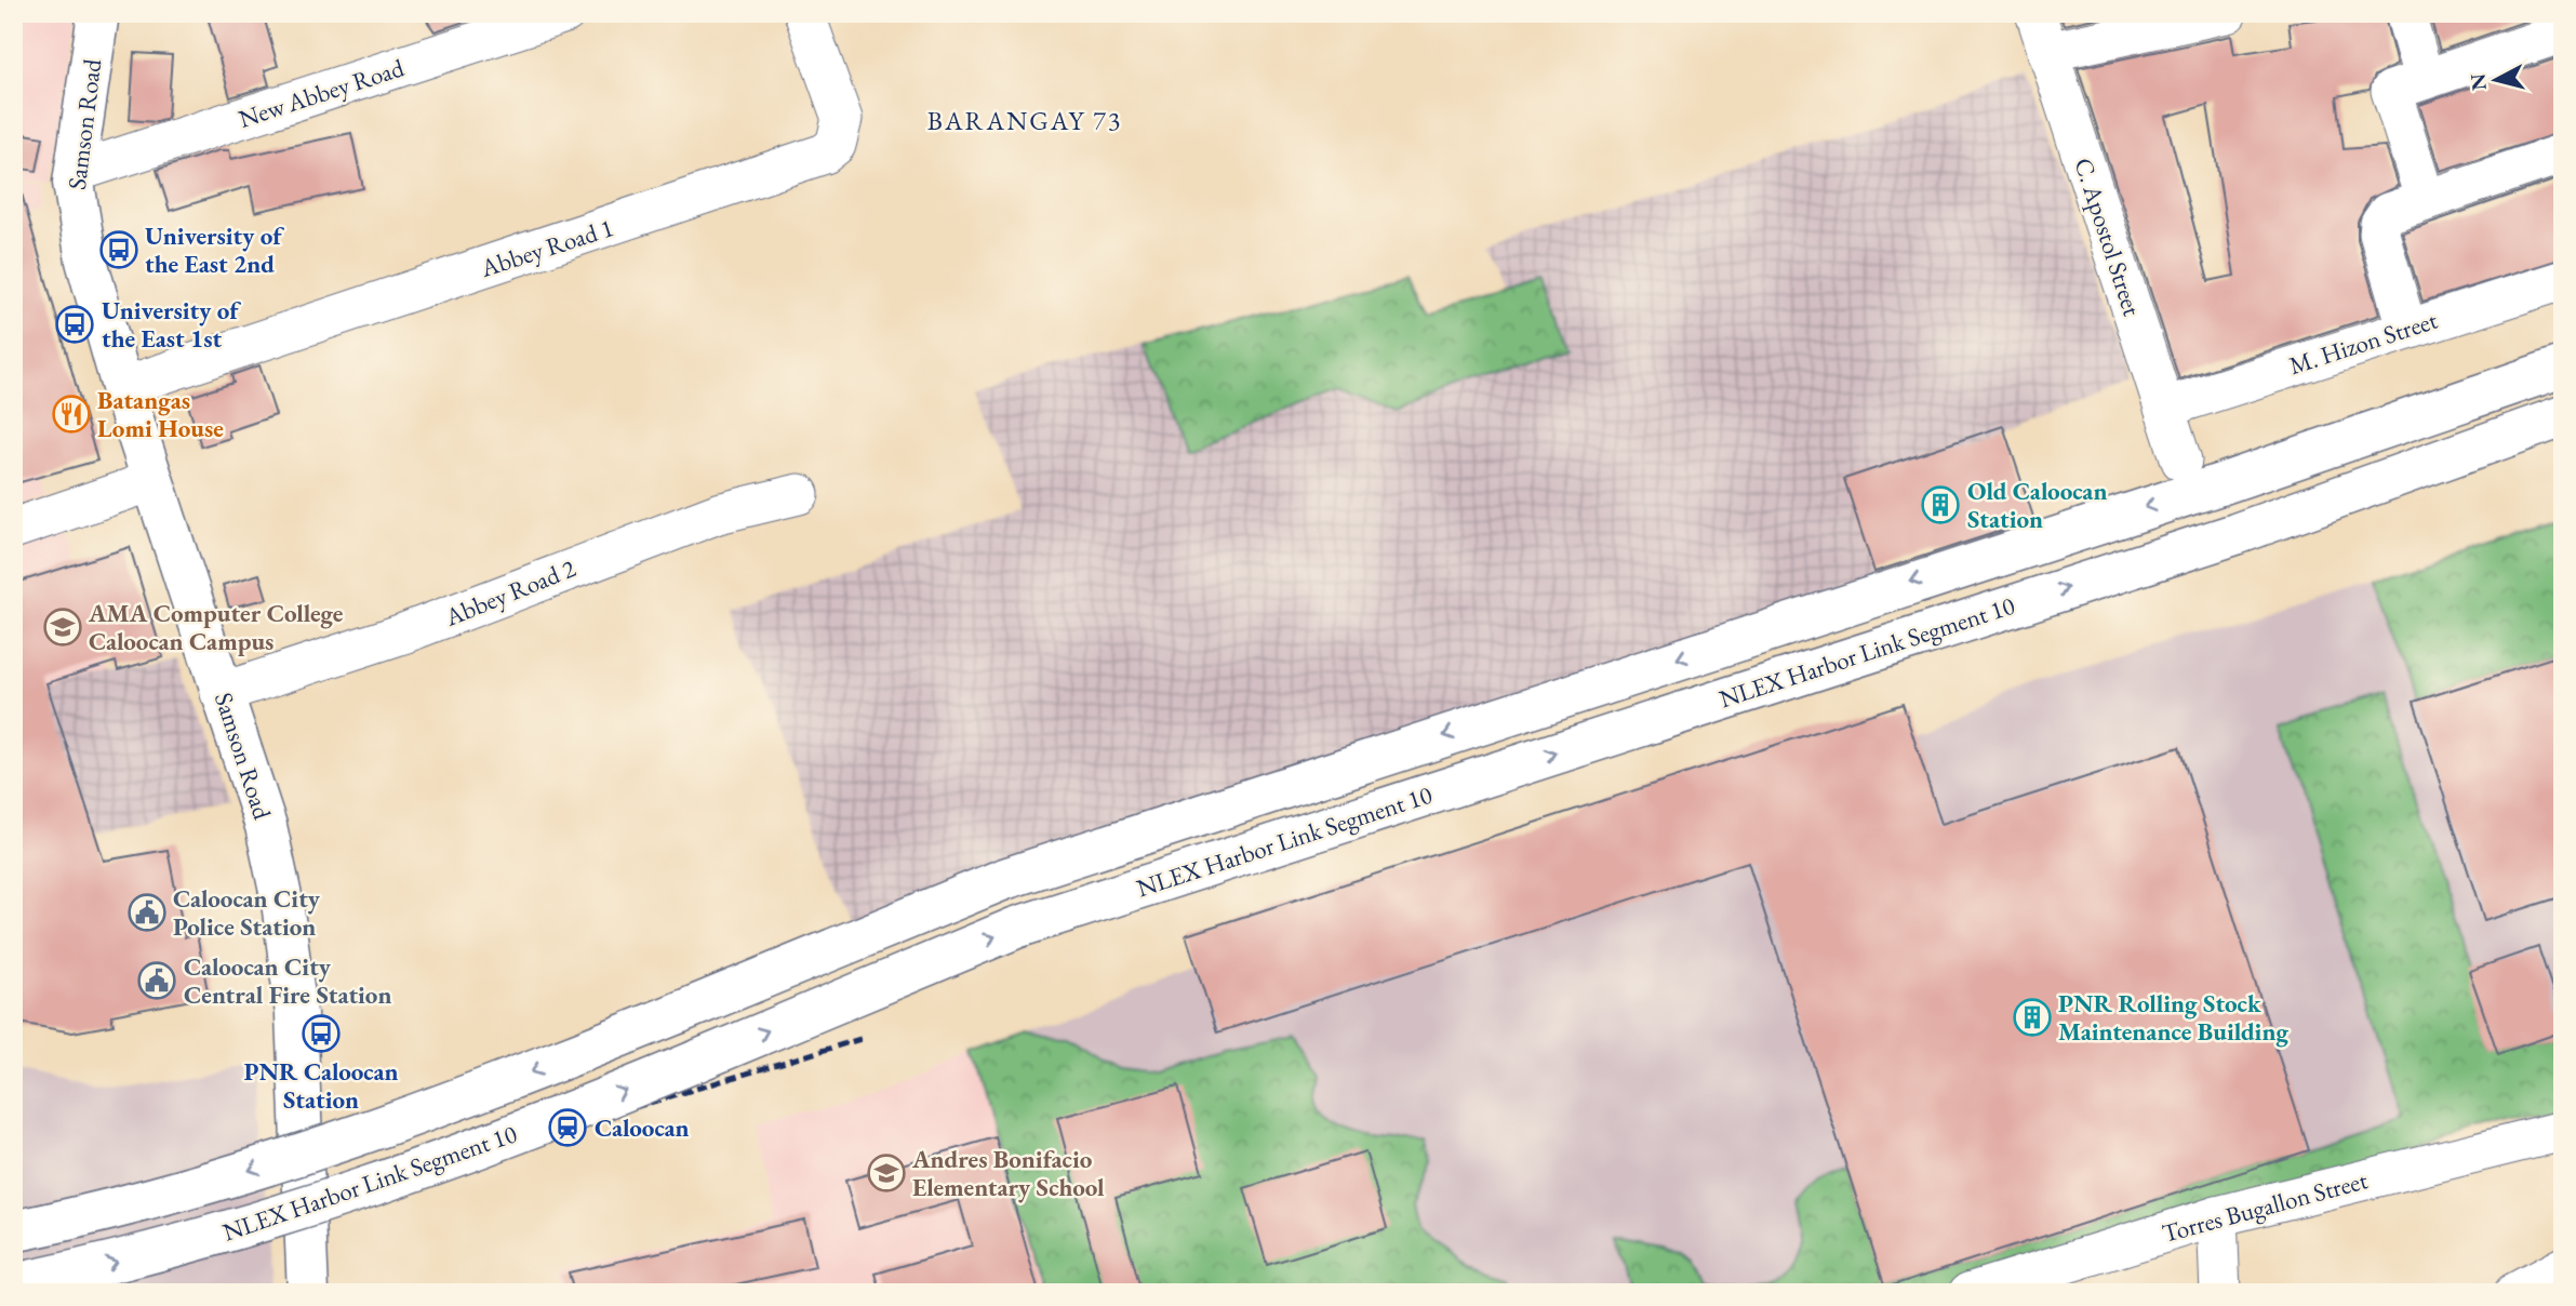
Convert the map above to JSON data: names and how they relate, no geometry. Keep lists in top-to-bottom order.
{
  "streets": {
    "highway": ["Samson Road", "NLEX Harbor Link Segment 10"],
    "street": [
      "New Abbey Road",
      "C. Apostol Street",
      "Abbey Road 1",
      "M. Hizon Street",
      "Abbey Road 2",
      "Torres Bugallon Street"
    ]
  },
  "crossings": [
    ["New Abbey Road", "Samson Road"],
    ["Samson Road", "Abbey Road 1"],
    ["Samson Road", "Abbey Road 2"],
    ["C. Apostol Street", "M. Hizon Street"]
  ],
  "districts": ["BARANGAY 73"],
  "places": {
    "bus stop": ["University of the East 2nd", "University of the East 1st", "PNR Caloocan Station"],
    "restaurant": ["Batangas Lomi House"],
    "building": ["Old Caloocan Station", "PNR Rolling Stock Maintenance Building"],
    "school or university": ["AMA Computer College Caloocan Campus", "Andres Bonifacio Elementary School"],
    "public building": ["Caloocan City Police Station", "Caloocan City Central Fire Station"],
    "station": ["Caloocan"]
  },
  "north": "left"
}
